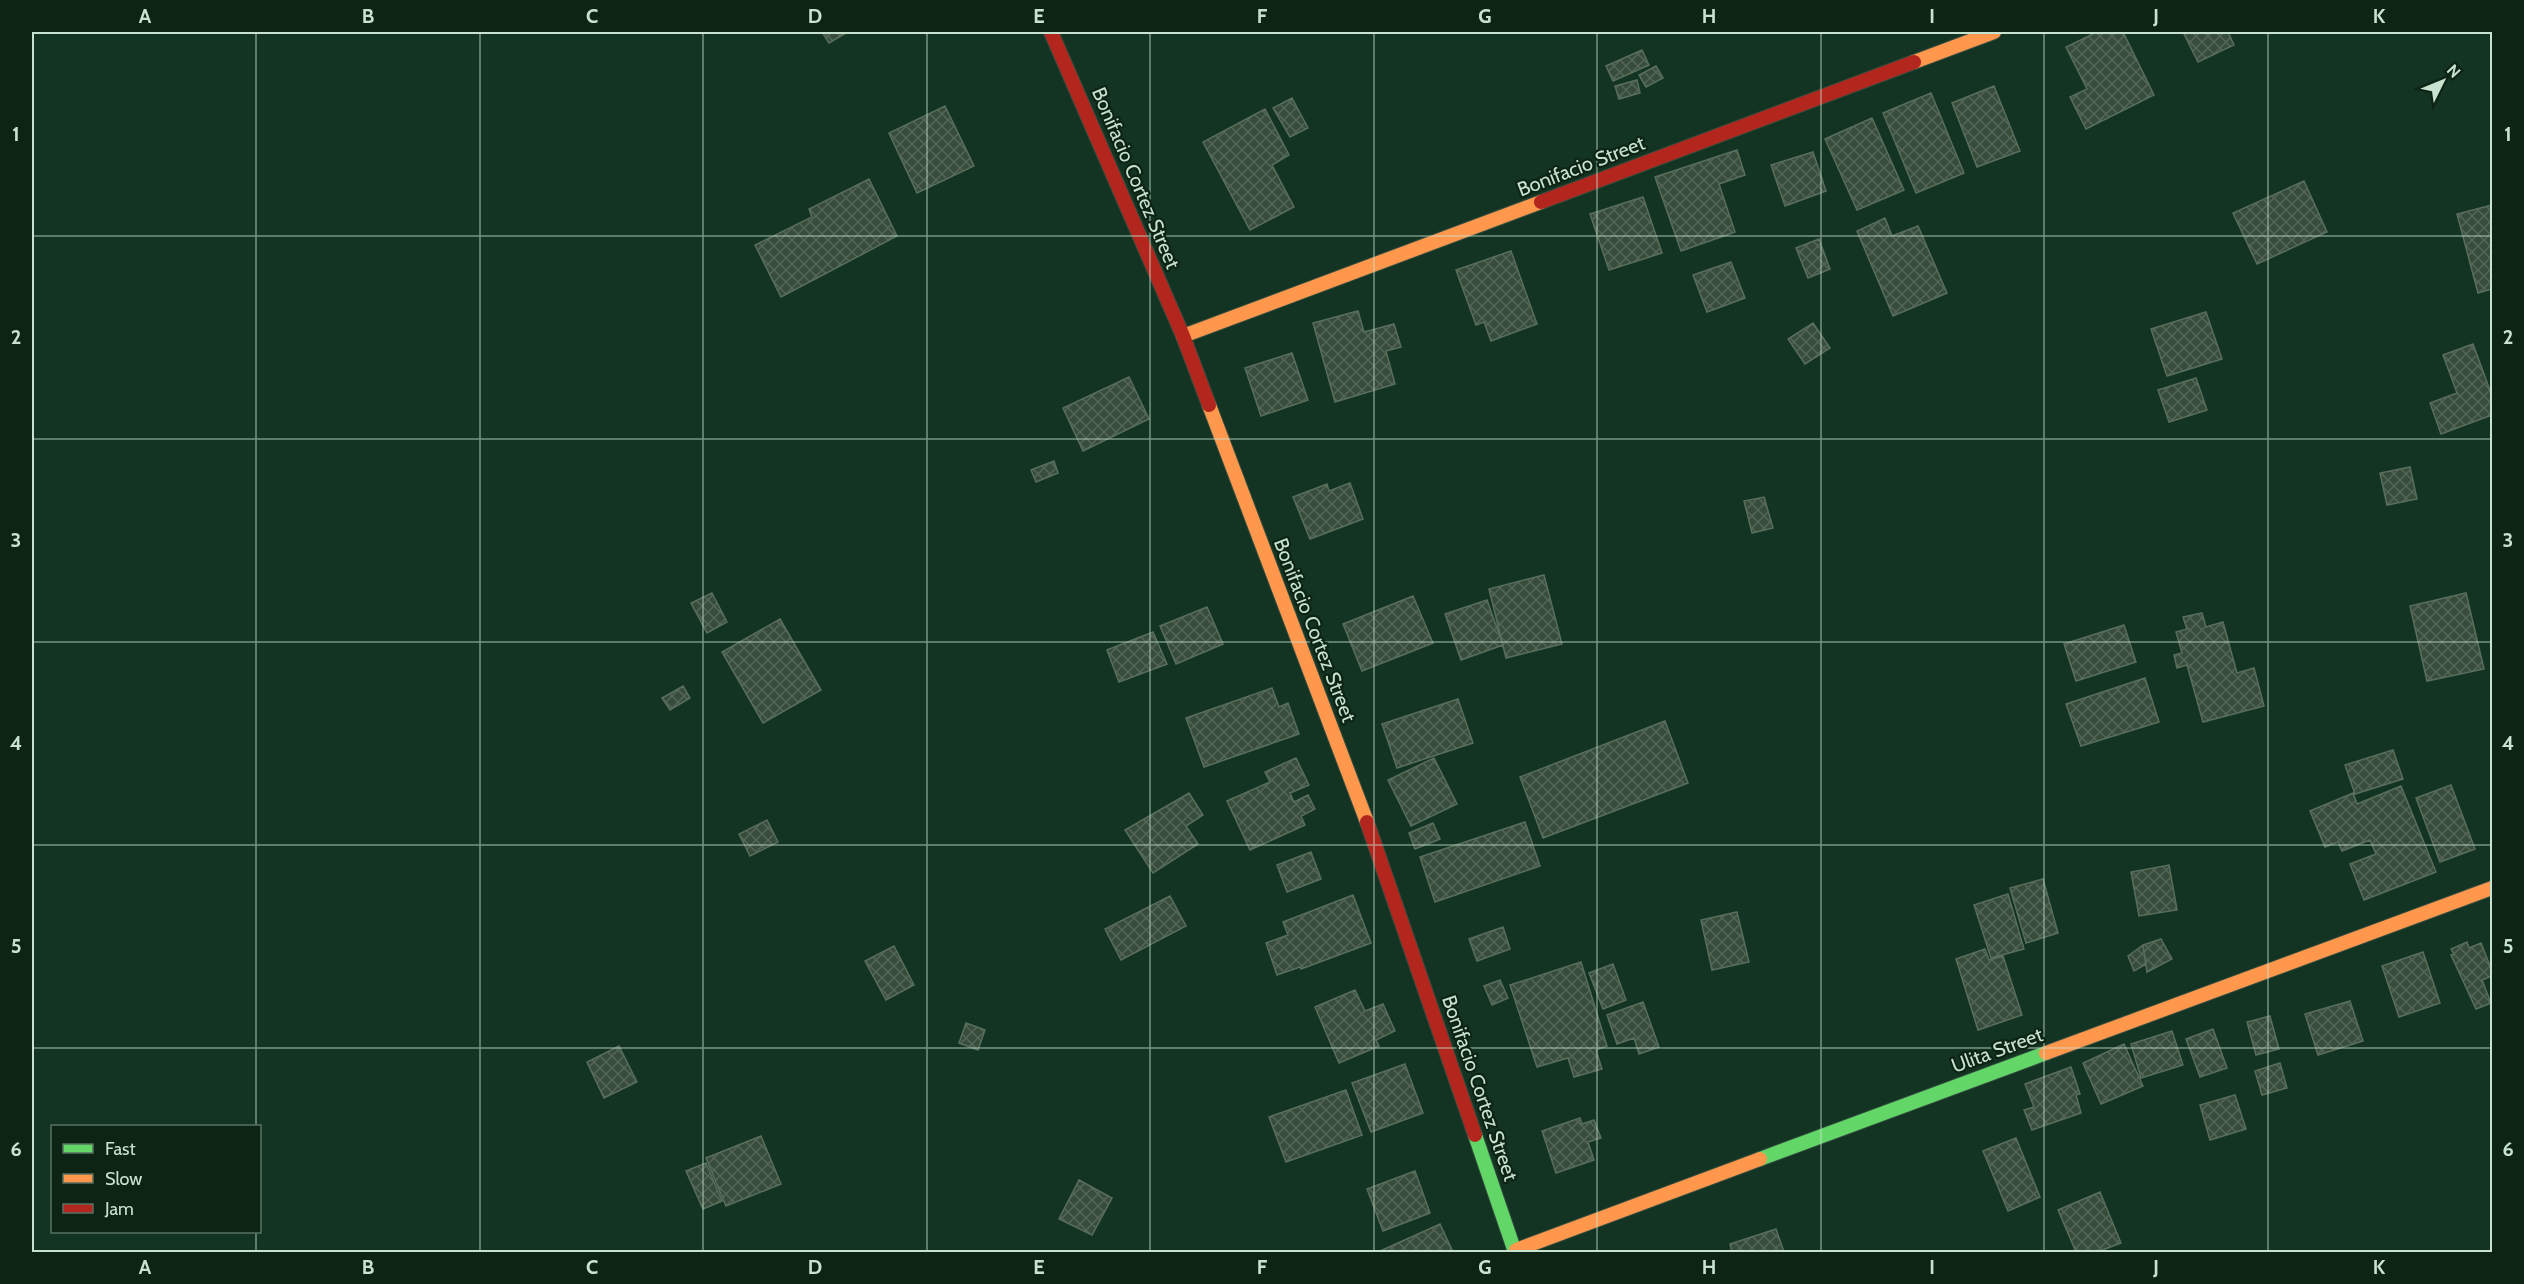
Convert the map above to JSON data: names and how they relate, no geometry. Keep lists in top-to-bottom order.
{
  "streets": {
    "street": ["Bonifacio Street", "Bonifacio Cortez Street", "Ulita Street"]
  },
  "crossings": [
    ["Bonifacio Street", "Bonifacio Cortez Street"],
    ["Bonifacio Cortez Street", "Ulita Street"]
  ],
  "legend": ["Fast", "Slow", "Jam"],
  "north": "top right",
  "grid": {
    "columns": [
      "A",
      "B",
      "C",
      "D",
      "E",
      "F",
      "G",
      "H",
      "I",
      "J",
      "K"
    ],
    "rows": [
      "1",
      "2",
      "3",
      "4",
      "5",
      "6"
    ]
  }
}
